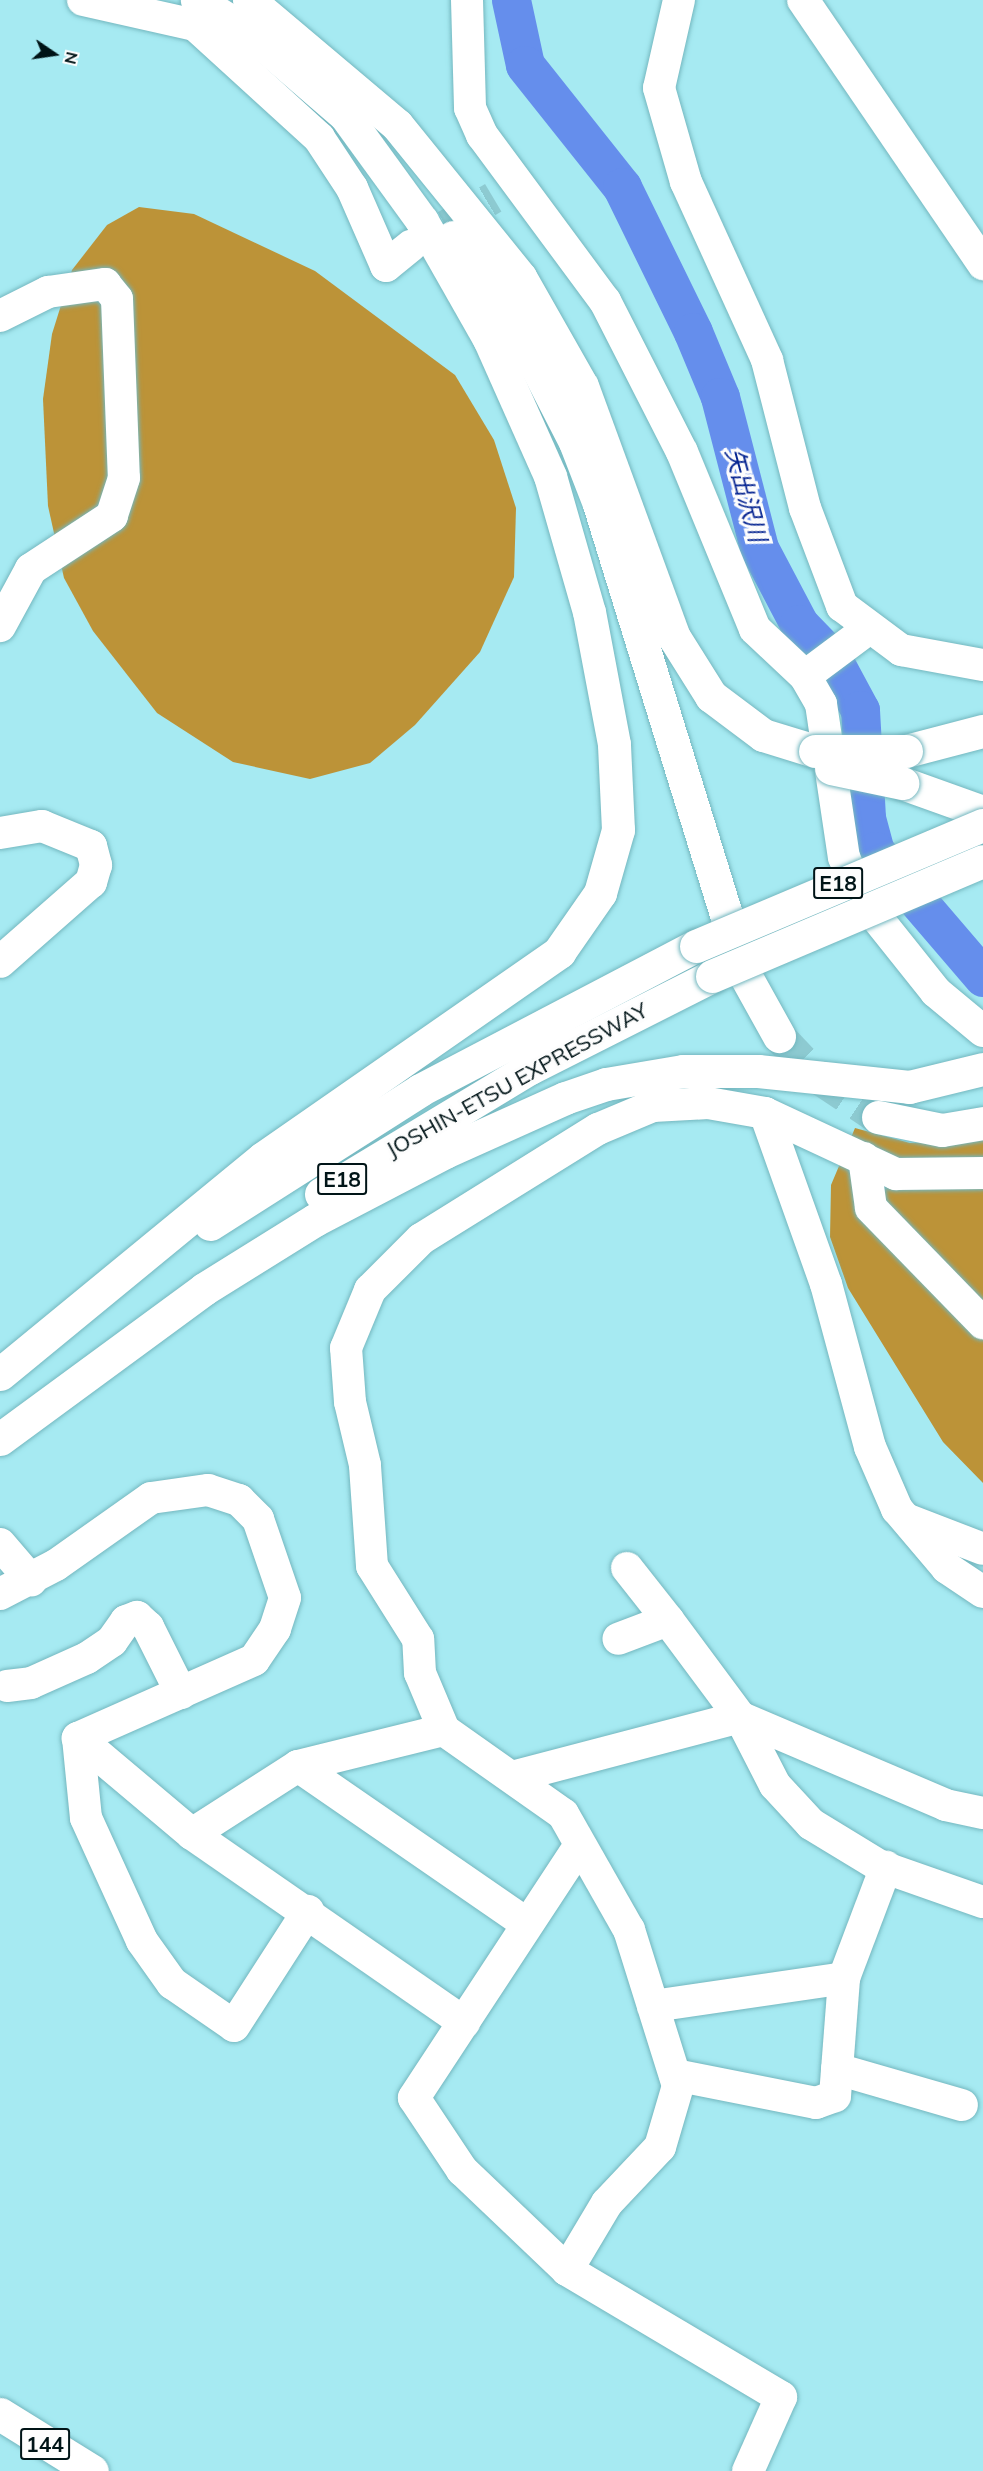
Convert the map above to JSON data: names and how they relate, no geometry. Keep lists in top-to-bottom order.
{
  "streets": {
    "highway": ["E18", "JOSHIN-ETSU EXPRESSWAY", "144"]
  },
  "water": ["矢出沢川"],
  "north": "right"
}
